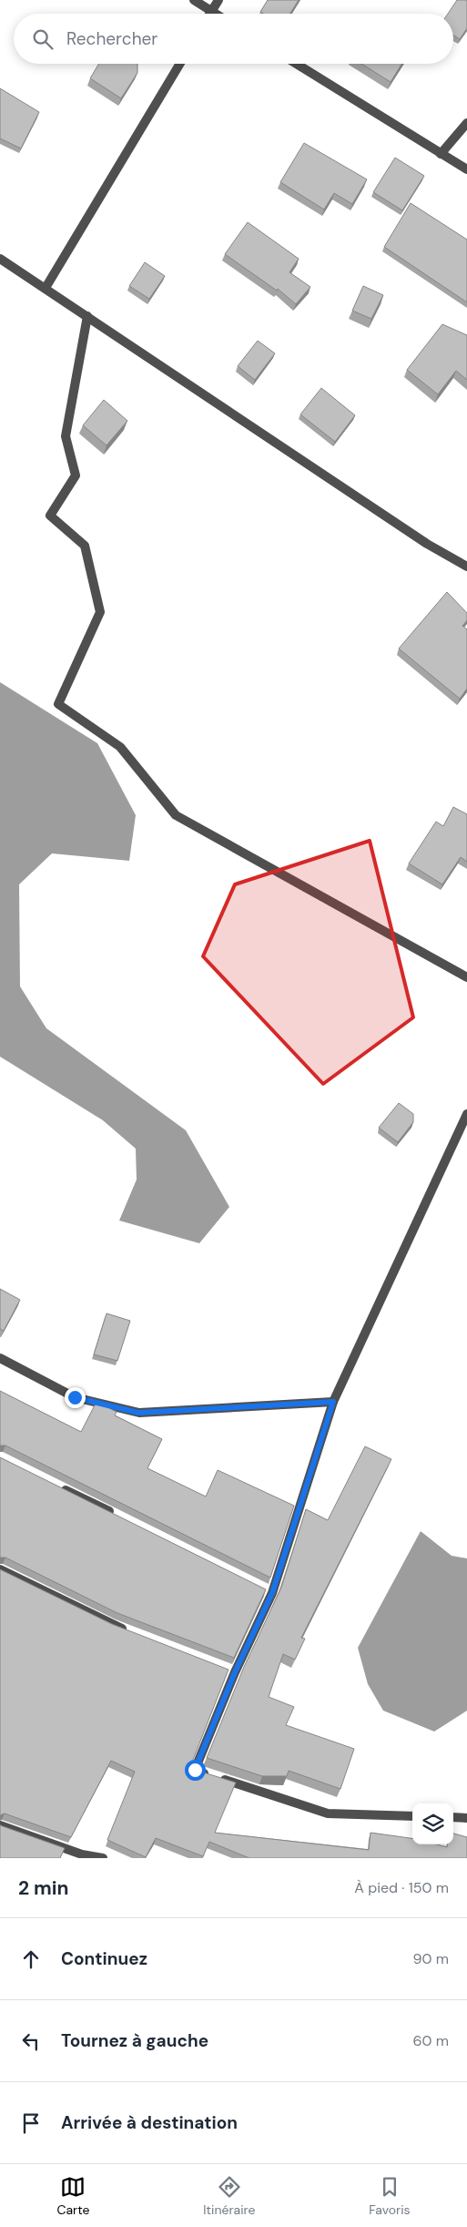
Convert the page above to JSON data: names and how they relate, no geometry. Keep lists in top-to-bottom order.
{
  "page": {
    "search": "Rechercher",
    "heading": ["2 min", "À pied · 150 m"],
    "list": [
      ["Continuez", "90 m"],
      ["Tournez à gauche", "60 m"],
      "Arrivée à destination"
    ],
    "nav": ["Carte", "Itinéraire", "Favoris"]
  }
}
